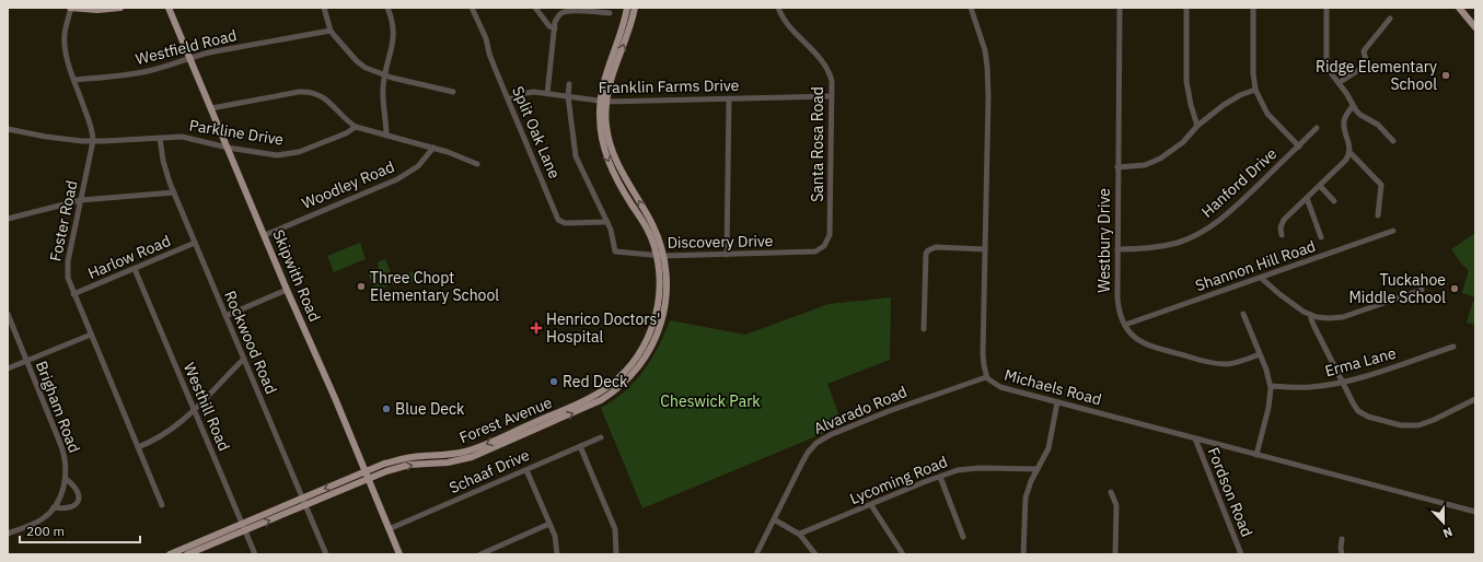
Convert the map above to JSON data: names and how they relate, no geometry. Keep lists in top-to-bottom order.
{
  "streets": {
    "main road": ["Skipwith Road", "Forest Avenue"],
    "street": [
      "Westfield Road",
      "Franklin Farms Drive",
      "Parkline Drive",
      "Split Oak Lane",
      "Santa Rosa Road",
      "Hanford Drive",
      "Woodley Road",
      "Foster Road",
      "Westbury Drive",
      "Discovery Drive",
      "Harlow Road",
      "Shannon Hill Road",
      "Rockwood Road",
      "Erma Lane",
      "Michaels Road",
      "Brigham Road",
      "Westhill Road",
      "Alvarado Road",
      "Schaaf Drive",
      "Lycoming Road",
      "Fordson Road"
    ]
  },
  "crossings": [
    ["Westfield Road", "Foster Road"],
    ["Westfield Road", "Skipwith Road"],
    ["Franklin Farms Drive", "Split Oak Lane"],
    ["Franklin Farms Drive", "Santa Rosa Road"],
    ["Franklin Farms Drive", "Forest Avenue"],
    ["Parkline Drive", "Foster Road"],
    ["Parkline Drive", "Skipwith Road"],
    ["Parkline Drive", "Rockwood Road"],
    ["Split Oak Lane", "Discovery Drive"],
    ["Santa Rosa Road", "Discovery Drive"],
    ["Hanford Drive", "Westbury Drive"],
    ["Woodley Road", "Skipwith Road"],
    ["Foster Road", "Harlow Road"],
    ["Westbury Drive", "Shannon Hill Road"],
    ["Discovery Drive", "Forest Avenue"],
    ["Harlow Road", "Rockwood Road"],
    ["Harlow Road", "Westhill Road"],
    ["Skipwith Road", "Forest Avenue"],
    ["Skipwith Road", "Schaaf Drive"],
    ["Rockwood Road", "Forest Avenue"],
    ["Michaels Road", "Alvarado Road"],
    ["Michaels Road", "Fordson Road"],
    ["Westhill Road", "Forest Avenue"]
  ],
  "parks": ["Cheswick Park"],
  "places": {
    "other": [
      "Ridge Elementary School",
      "Three Chopt Elementary School",
      "Tuckahoe Middle School",
      "Red Deck",
      "Blue Deck"
    ],
    "health": ["Henrico Doctors' Hospital"]
  },
  "scale_bar": "200 m",
  "north": "bottom"
}
